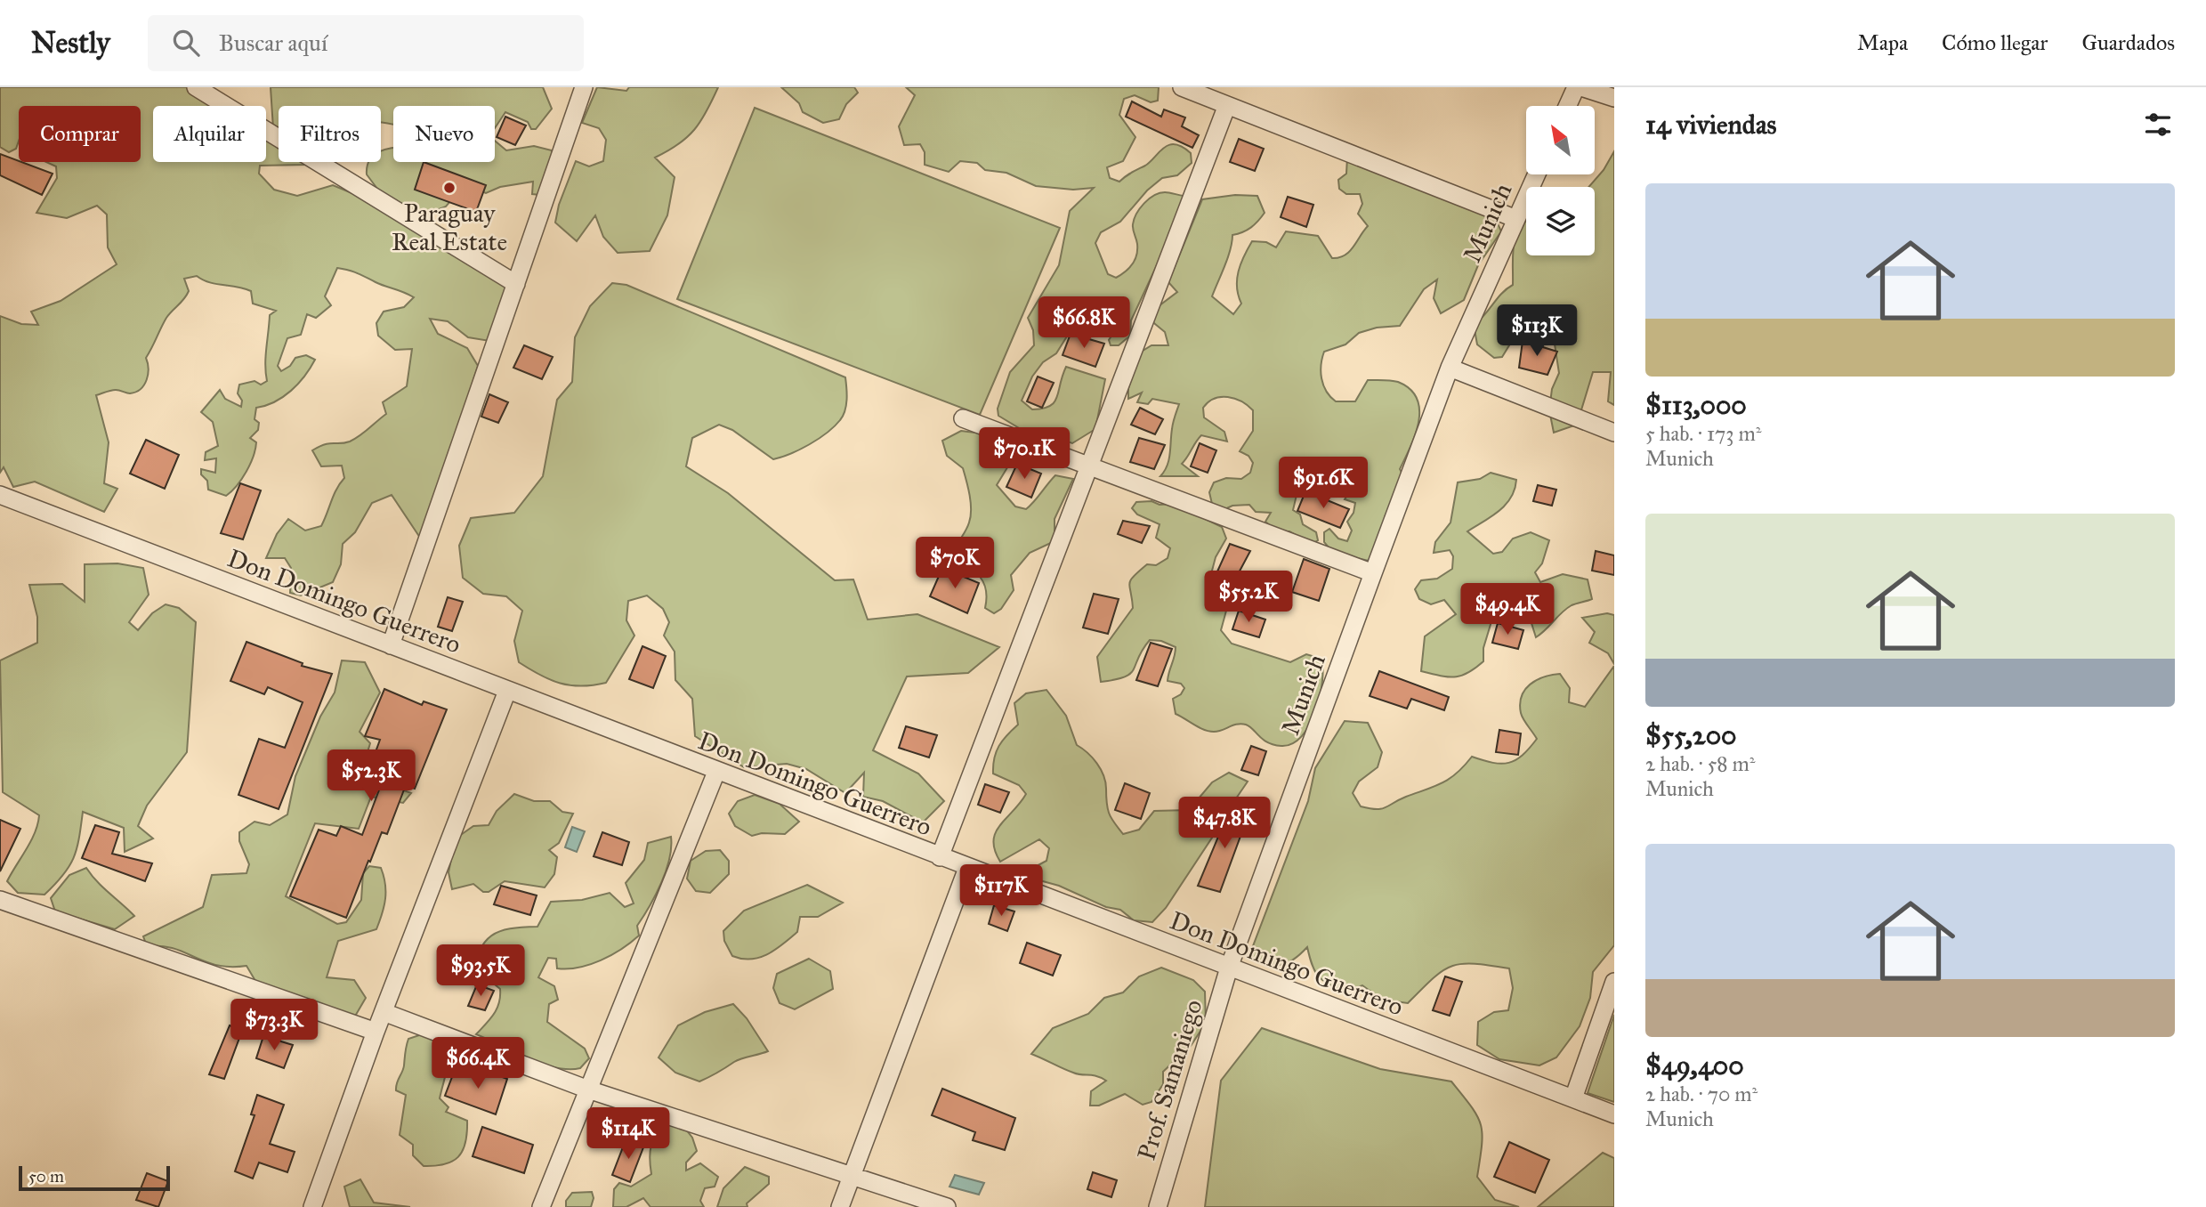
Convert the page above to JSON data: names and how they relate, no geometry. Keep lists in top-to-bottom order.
{
  "streets": {
    "street": ["Munich", "Don Domingo Guerrero", "Prof. Samaniego"]
  },
  "crossings": [
    ["Munich", "Don Domingo Guerrero"],
    ["Munich", "Prof. Samaniego"],
    ["Don Domingo Guerrero", "Prof. Samaniego"]
  ],
  "places": ["Paraguay Real Estate"],
  "scale_bar": "50 m",
  "north": "top left",
  "page": {
    "header": "Nestly",
    "search": "Buscar aquí",
    "nav": ["Mapa", "Cómo llegar", "Guardados"],
    "heading": "14 viviendas",
    "chip": [
      "Comprar",
      "Alquilar",
      "Filtros",
      "Nuevo"
    ],
    "list": [
      {
        "name": "$113,000",
        "note": "5 hab. · 173 m² · Munich"
      },
      {
        "name": "$55,200",
        "note": "2 hab. · 58 m² · Munich"
      },
      {
        "name": "$49,400",
        "note": "2 hab. · 70 m² · Munich"
      }
    ],
    "price": [
      "$66.8K",
      "$113K",
      "$70.1K",
      "$91.6K",
      "$70K",
      "$55.2K",
      "$49.4K",
      "$52.3K",
      "$47.8K",
      "$117K",
      "$93.5K",
      "$73.3K",
      "$66.4K",
      "$114K"
    ],
    "scale": "50 m"
  }
}
